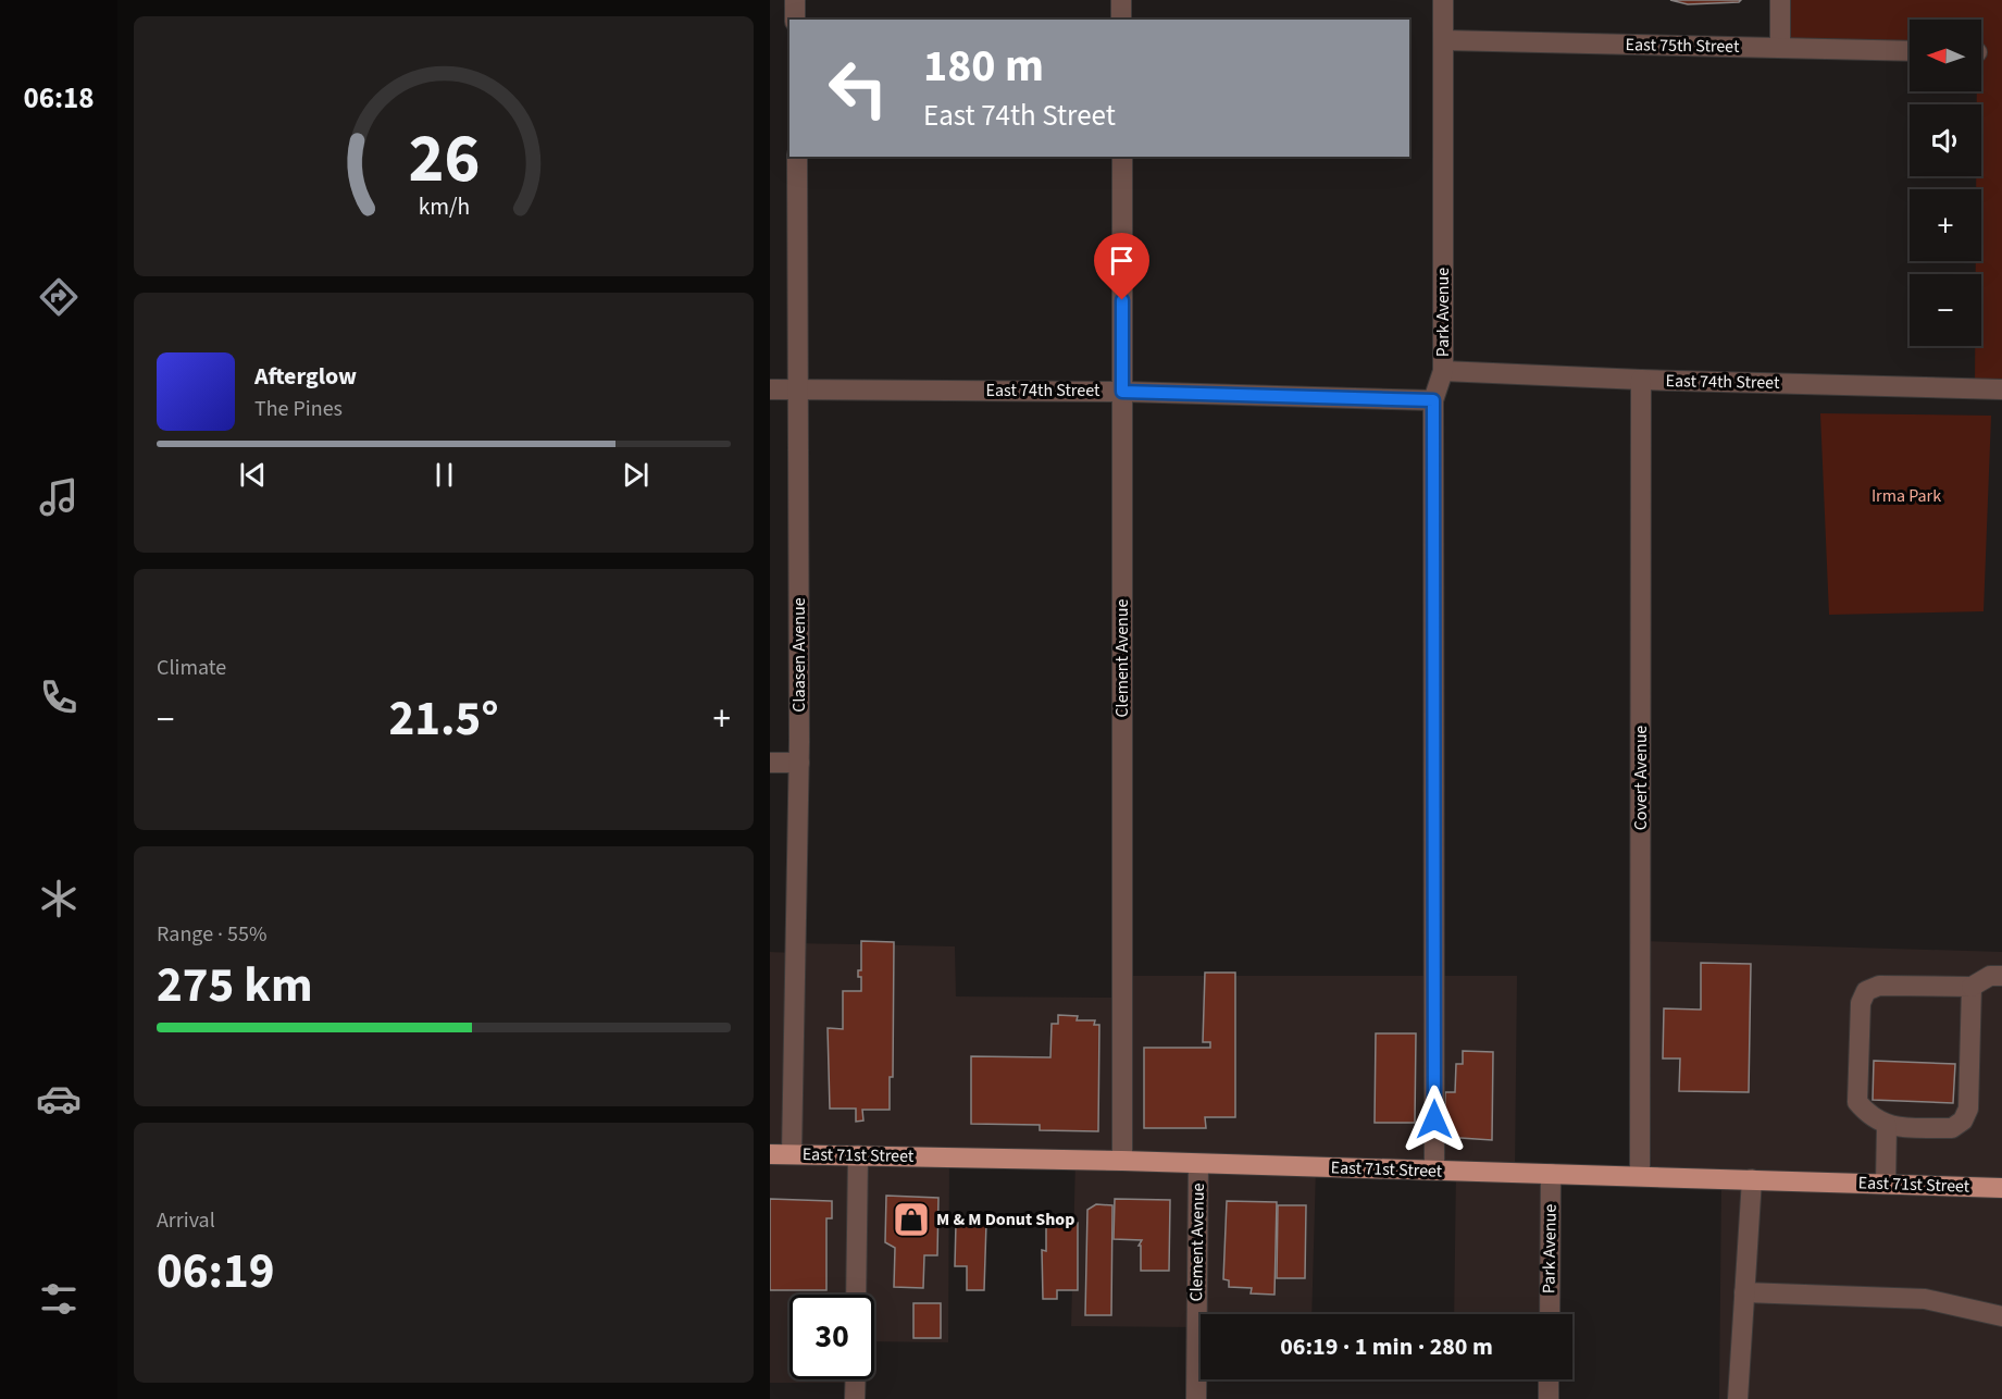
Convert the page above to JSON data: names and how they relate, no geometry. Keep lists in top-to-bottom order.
{
  "streets": {
    "main road": ["East 71st Street"],
    "street": [
      "East 75th Street",
      "Park Avenue",
      "East 74th Street",
      "Claasen Avenue",
      "Clement Avenue",
      "Covert Avenue"
    ]
  },
  "crossings": [
    ["East 75th Street", "Park Avenue"],
    ["Park Avenue", "East 74th Street"],
    ["Park Avenue", "East 71st Street"],
    ["East 74th Street", "Claasen Avenue"],
    ["East 74th Street", "Clement Avenue"],
    ["East 74th Street", "Covert Avenue"],
    ["Claasen Avenue", "East 71st Street"],
    ["Clement Avenue", "East 71st Street"],
    ["Covert Avenue", "East 71st Street"]
  ],
  "parks": ["Irma Park"],
  "places": {
    "shop": ["M & M Donut Shop"]
  },
  "north": "left",
  "page": {
    "tabs": "06:18",
    "map_buttons": ["+", "−"],
    "turn": ["180 m", "East 74th Street"],
    "song": ["Afterglow", "The Pines"],
    "tile": [
      "Climate",
      ["Range · 55%", "275 km"],
      ["Arrival", "06:19"]
    ],
    "heat": ["−", "21.5°", "+"],
    "limit": "30",
    "trip": "06:19 · 1 min · 280 m",
    "gauge": ["26", "km/h"]
  }
}
